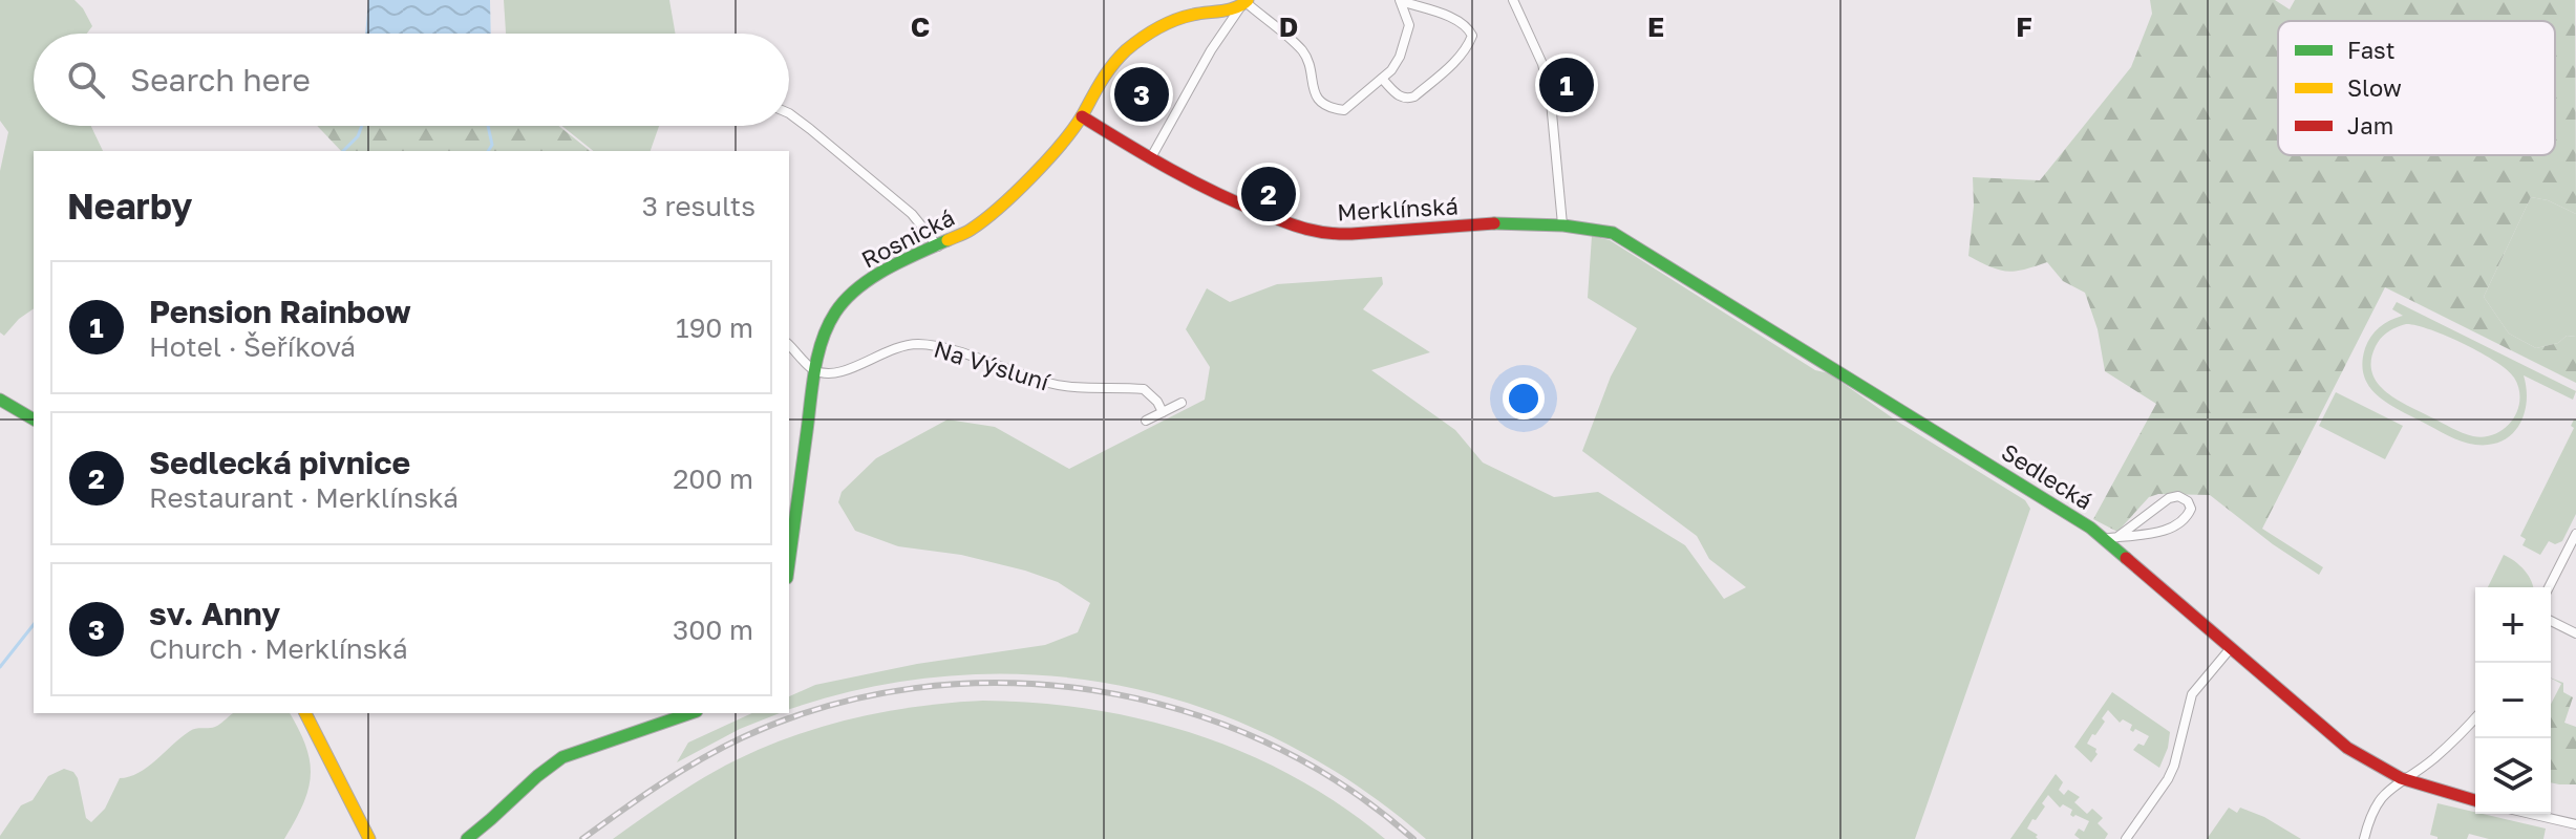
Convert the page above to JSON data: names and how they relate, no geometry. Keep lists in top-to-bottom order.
{
  "streets": {
    "street": [
      "Merklínská",
      "Rosnická",
      "Na Výsluní",
      "Sedlecká"
    ]
  },
  "crossings": [
    ["Merklínská", "Rosnická"],
    ["Merklínská", "Sedlecká"],
    ["Rosnická", "Na Výsluní"]
  ],
  "legend": ["Fast", "Slow", "Jam"],
  "page": {
    "search": "Search here",
    "pins": ["1", "3", "2"],
    "heading": ["Nearby", "3 results"],
    "list": [
      {
        "mark": "1",
        "name": "Pension Rainbow",
        "note": "Hotel · Šeříková",
        "value": "190 m"
      },
      {
        "mark": "2",
        "name": "Sedlecká pivnice",
        "note": "Restaurant · Merklínská",
        "value": "200 m"
      },
      {
        "mark": "3",
        "name": "sv. Anny",
        "note": "Church · Merklínská",
        "value": "300 m"
      }
    ],
    "map_buttons": ["+", "−"]
  },
  "grid": {
    "columns": [
      "C",
      "D",
      "E",
      "F"
    ]
  }
}
